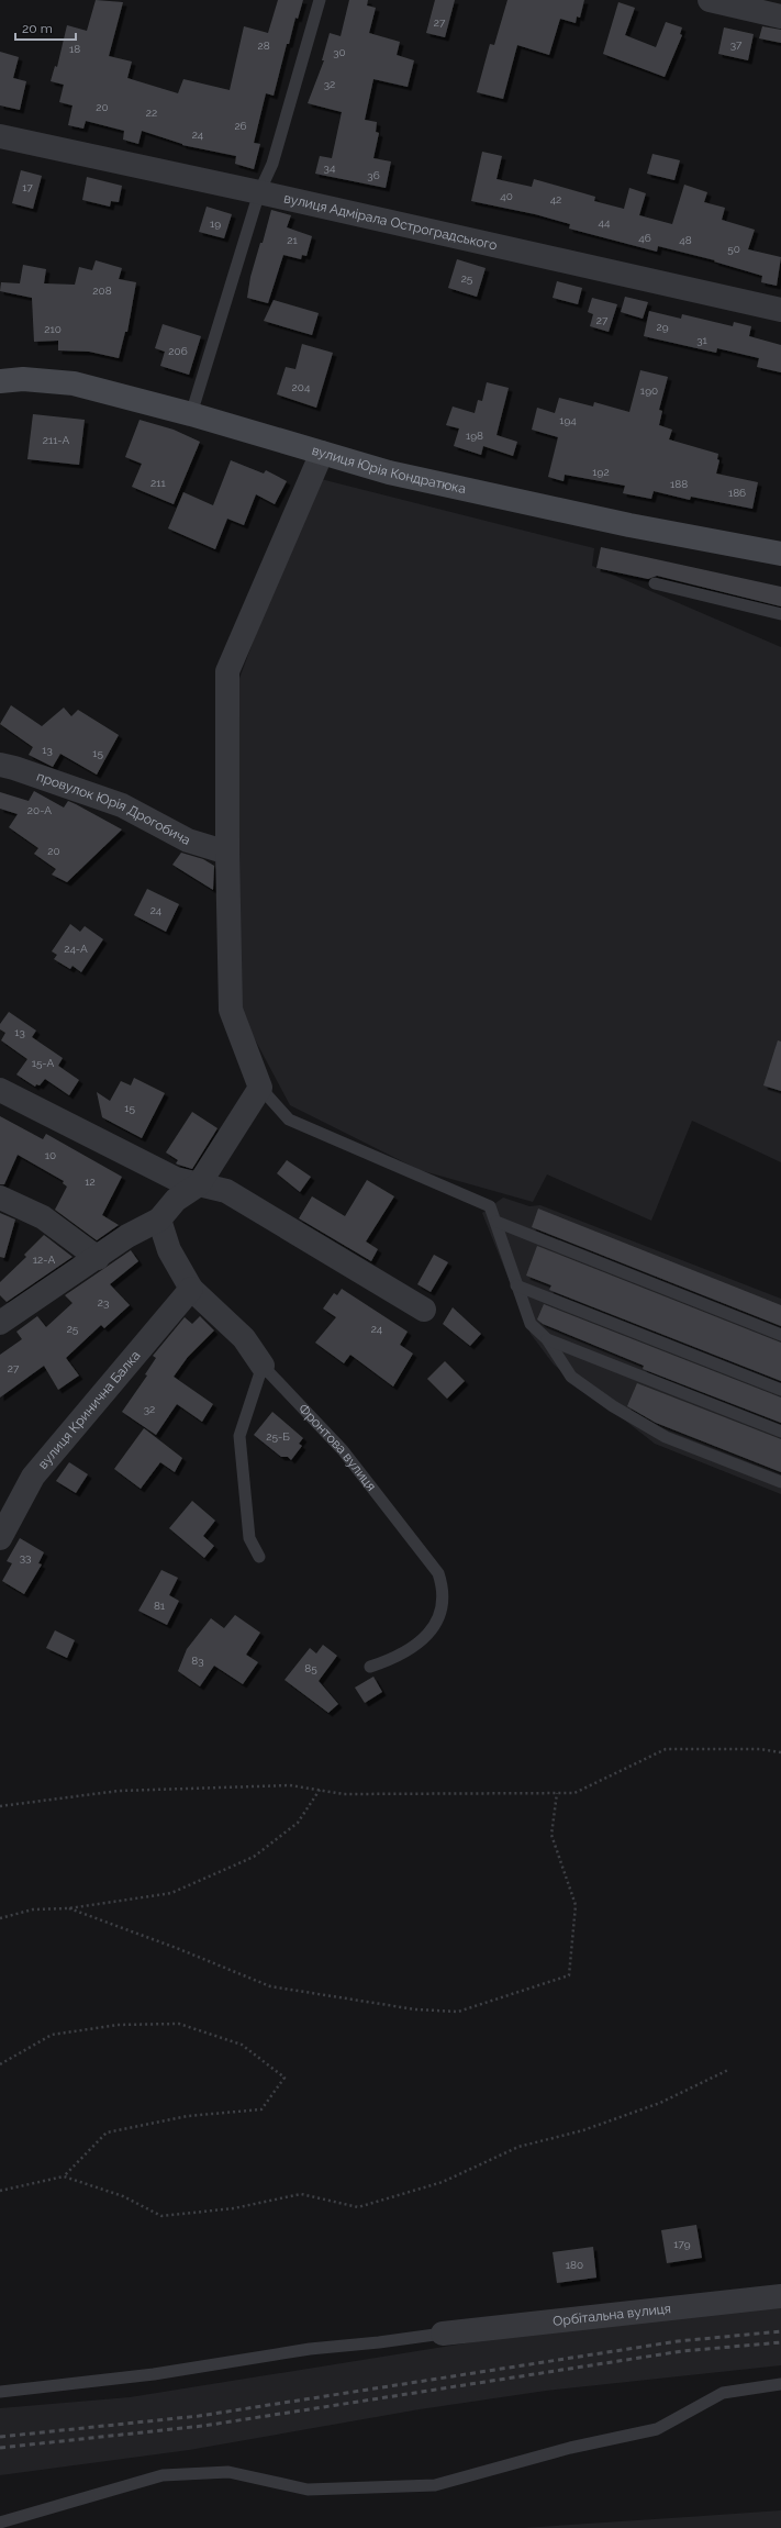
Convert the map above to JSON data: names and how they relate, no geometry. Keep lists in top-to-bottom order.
{
  "streets": {
    "street": [
      "вулиця Адмірала Остроградського",
      "вулиця Юрія Кондратюка",
      "провулок Юрія Дрогобича",
      "вулиця Кринична Балка",
      "Фронтова вулиця",
      "Орбітальна вулиця"
    ]
  },
  "crossings": [
    ["вулиця Кринична Балка", "Фронтова вулиця"]
  ],
  "house_numbers": [
    "27",
    "37",
    "28",
    "18",
    "30",
    "32",
    "20",
    "22",
    "26",
    "24",
    "34",
    "36",
    "17",
    "40",
    "42",
    "44",
    "19",
    "46",
    "21",
    "48",
    "50",
    "25",
    "208",
    "27",
    "29",
    "210",
    "31",
    "206",
    "204",
    "190",
    "194",
    "198",
    "211-А",
    "192",
    "211",
    "188",
    "186",
    "13",
    "15",
    "20-А",
    "20",
    "24",
    "24-А",
    "13",
    "15-А",
    "15",
    "10",
    "12",
    "12-А",
    "23",
    "25",
    "24",
    "27",
    "32",
    "25-Б",
    "33",
    "81",
    "83",
    "85",
    "179",
    "180"
  ],
  "scale_bar": "20 m"
}
